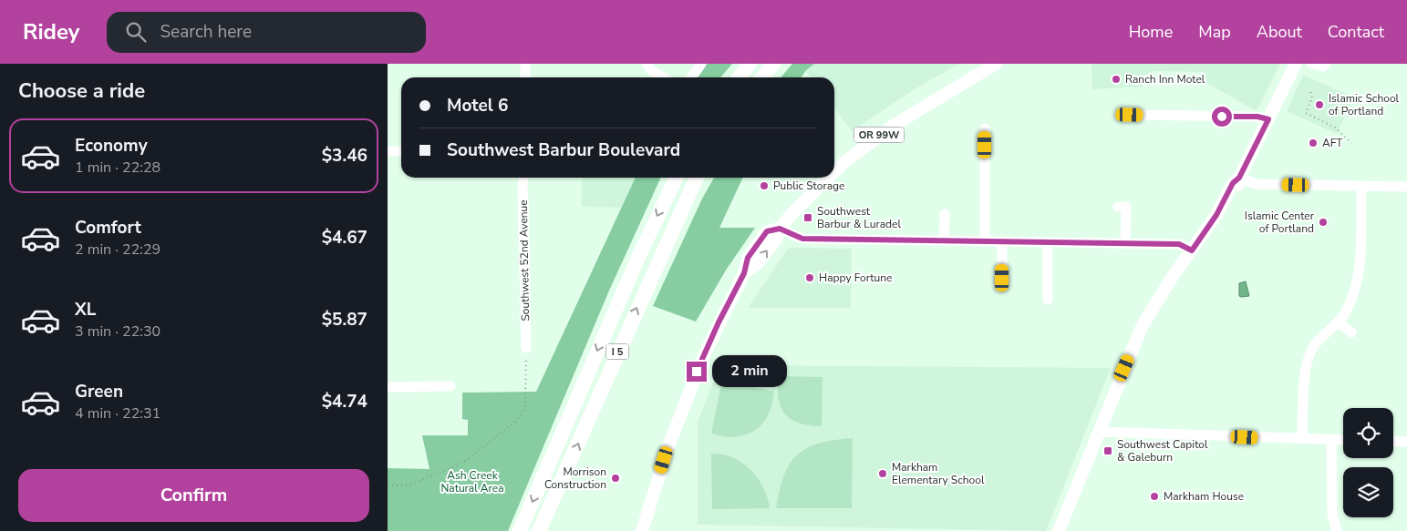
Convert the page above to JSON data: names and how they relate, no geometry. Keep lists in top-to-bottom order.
{
  "streets": {
    "highway": ["I 5"],
    "main road": ["OR 99W"],
    "street": ["Southwest 52nd Avenue"]
  },
  "parks": ["Ash Creek Natural Area"],
  "places": {
    "other": [
      "Ranch Inn Motel",
      "Islamic School of Portland",
      "AFT",
      "Public Storage",
      "Islamic Center of Portland",
      "Happy Fortune",
      "Markham Elementary School",
      "Morrison Construction",
      "Markham House"
    ],
    "transit": ["Southwest Barbur & Luradel", "Southwest Capitol & Galeburn"]
  },
  "page": {
    "header": "Ridey",
    "search": "Search here",
    "nav": [
      "Home",
      "Map",
      "About",
      "Contact"
    ],
    "heading": "Choose a ride",
    "banner": ["Motel 6", "Southwest Barbur Boulevard"],
    "list": [
      {
        "name": "Economy",
        "note": "1 min · 22:28",
        "value": "$3.46"
      },
      {
        "name": "Comfort",
        "note": "2 min · 22:29",
        "value": "$4.67"
      },
      {
        "name": "XL",
        "note": "3 min · 22:30",
        "value": "$5.87"
      },
      {
        "name": "Green",
        "note": "4 min · 22:31",
        "value": "$4.74"
      }
    ],
    "bubble": "2 min",
    "buttons": "Confirm"
  }
}
